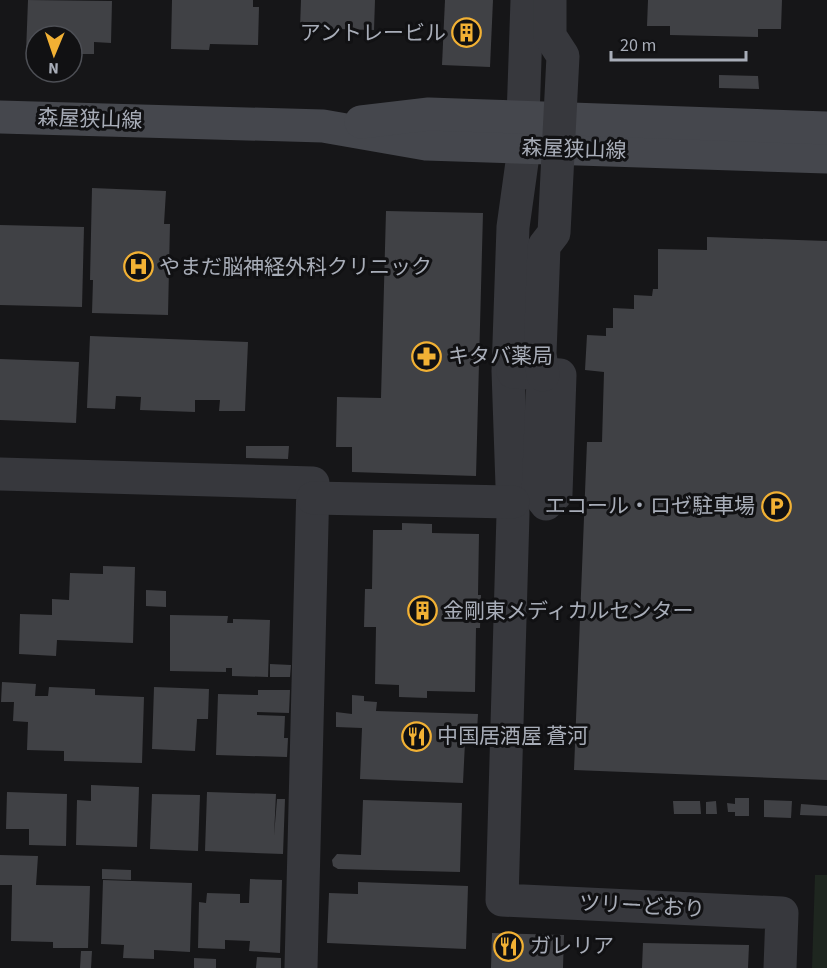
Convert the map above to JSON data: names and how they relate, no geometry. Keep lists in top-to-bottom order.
{
  "streets": {
    "main road": ["森屋狭山線"],
    "street": ["ツリーどおり"]
  },
  "places": {
    "building": ["アントレービル", "金剛東メディカルセンター"],
    "hospital": ["やまだ脳神経外科クリニック"],
    "pharmacy": ["キタバ薬局"],
    "parking": ["エコール・ロゼ駐車場"],
    "restaurant": ["中国居酒屋 蒼河", "ガレリア"]
  },
  "scale_bar": "20 m",
  "north": "bottom"
}
